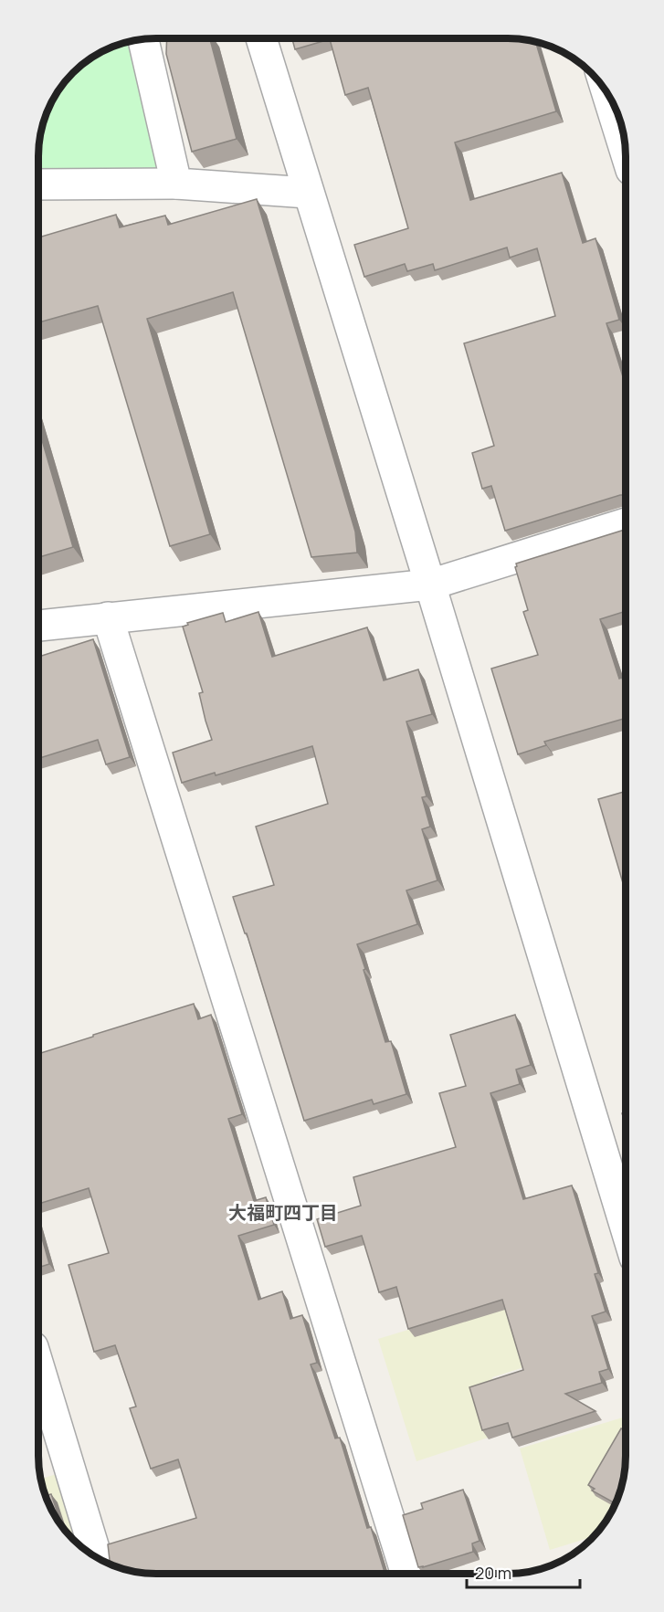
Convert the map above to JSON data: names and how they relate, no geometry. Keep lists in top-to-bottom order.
{
  "districts": ["大福町四丁目"],
  "scale_bar": "20 m"
}
